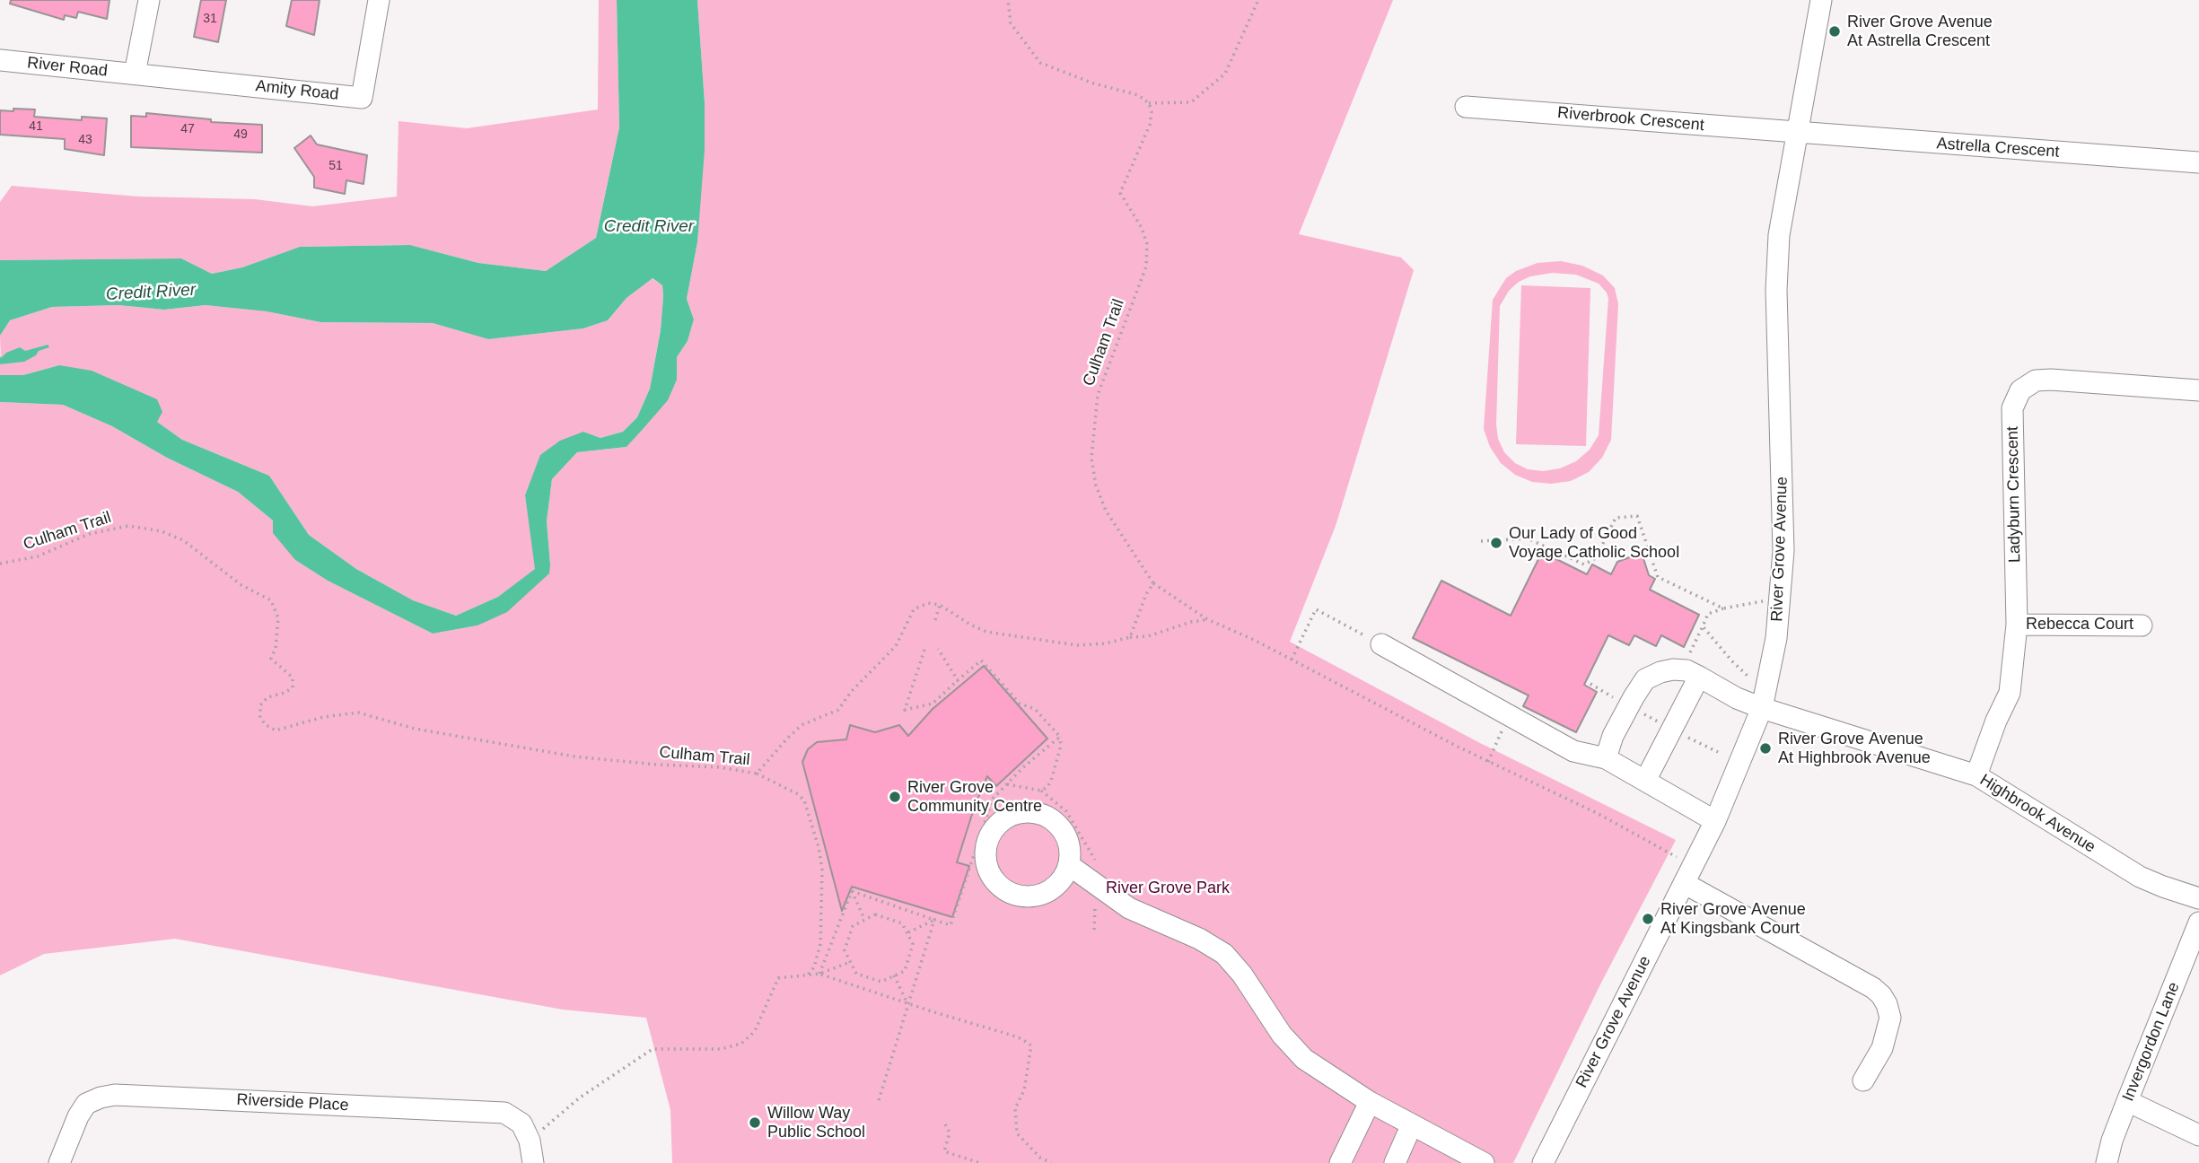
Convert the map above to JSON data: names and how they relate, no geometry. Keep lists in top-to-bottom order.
{
  "streets": {
    "street": [
      "River Road",
      "Amity Road",
      "Riverbrook Crescent",
      "Astrella Crescent",
      "Ladyburn Crescent",
      "River Grove Avenue",
      "Rebecca Court",
      "Highbrook Avenue",
      "Invergordon Lane",
      "Riverside Place"
    ],
    "path": ["Culham Trail"]
  },
  "crossings": [
    ["River Road", "Amity Road"],
    ["Riverbrook Crescent", "Astrella Crescent"],
    ["Riverbrook Crescent", "River Grove Avenue"],
    ["Astrella Crescent", "River Grove Avenue"],
    ["Ladyburn Crescent", "Rebecca Court"],
    ["Ladyburn Crescent", "Highbrook Avenue"],
    ["River Grove Avenue", "Highbrook Avenue"]
  ],
  "water": ["Credit River"],
  "parks": ["River Grove Park"],
  "places": [
    "River Grove Avenue At Astrella Crescent",
    "Our Lady of Good Voyage Catholic School",
    "River Grove Avenue At Highbrook Avenue",
    "River Grove Community Centre",
    "River Grove Avenue At Kingsbank Court",
    "Willow Way Public School"
  ],
  "house_numbers": [
    "31",
    "41",
    "47",
    "49",
    "43",
    "51"
  ]
}
